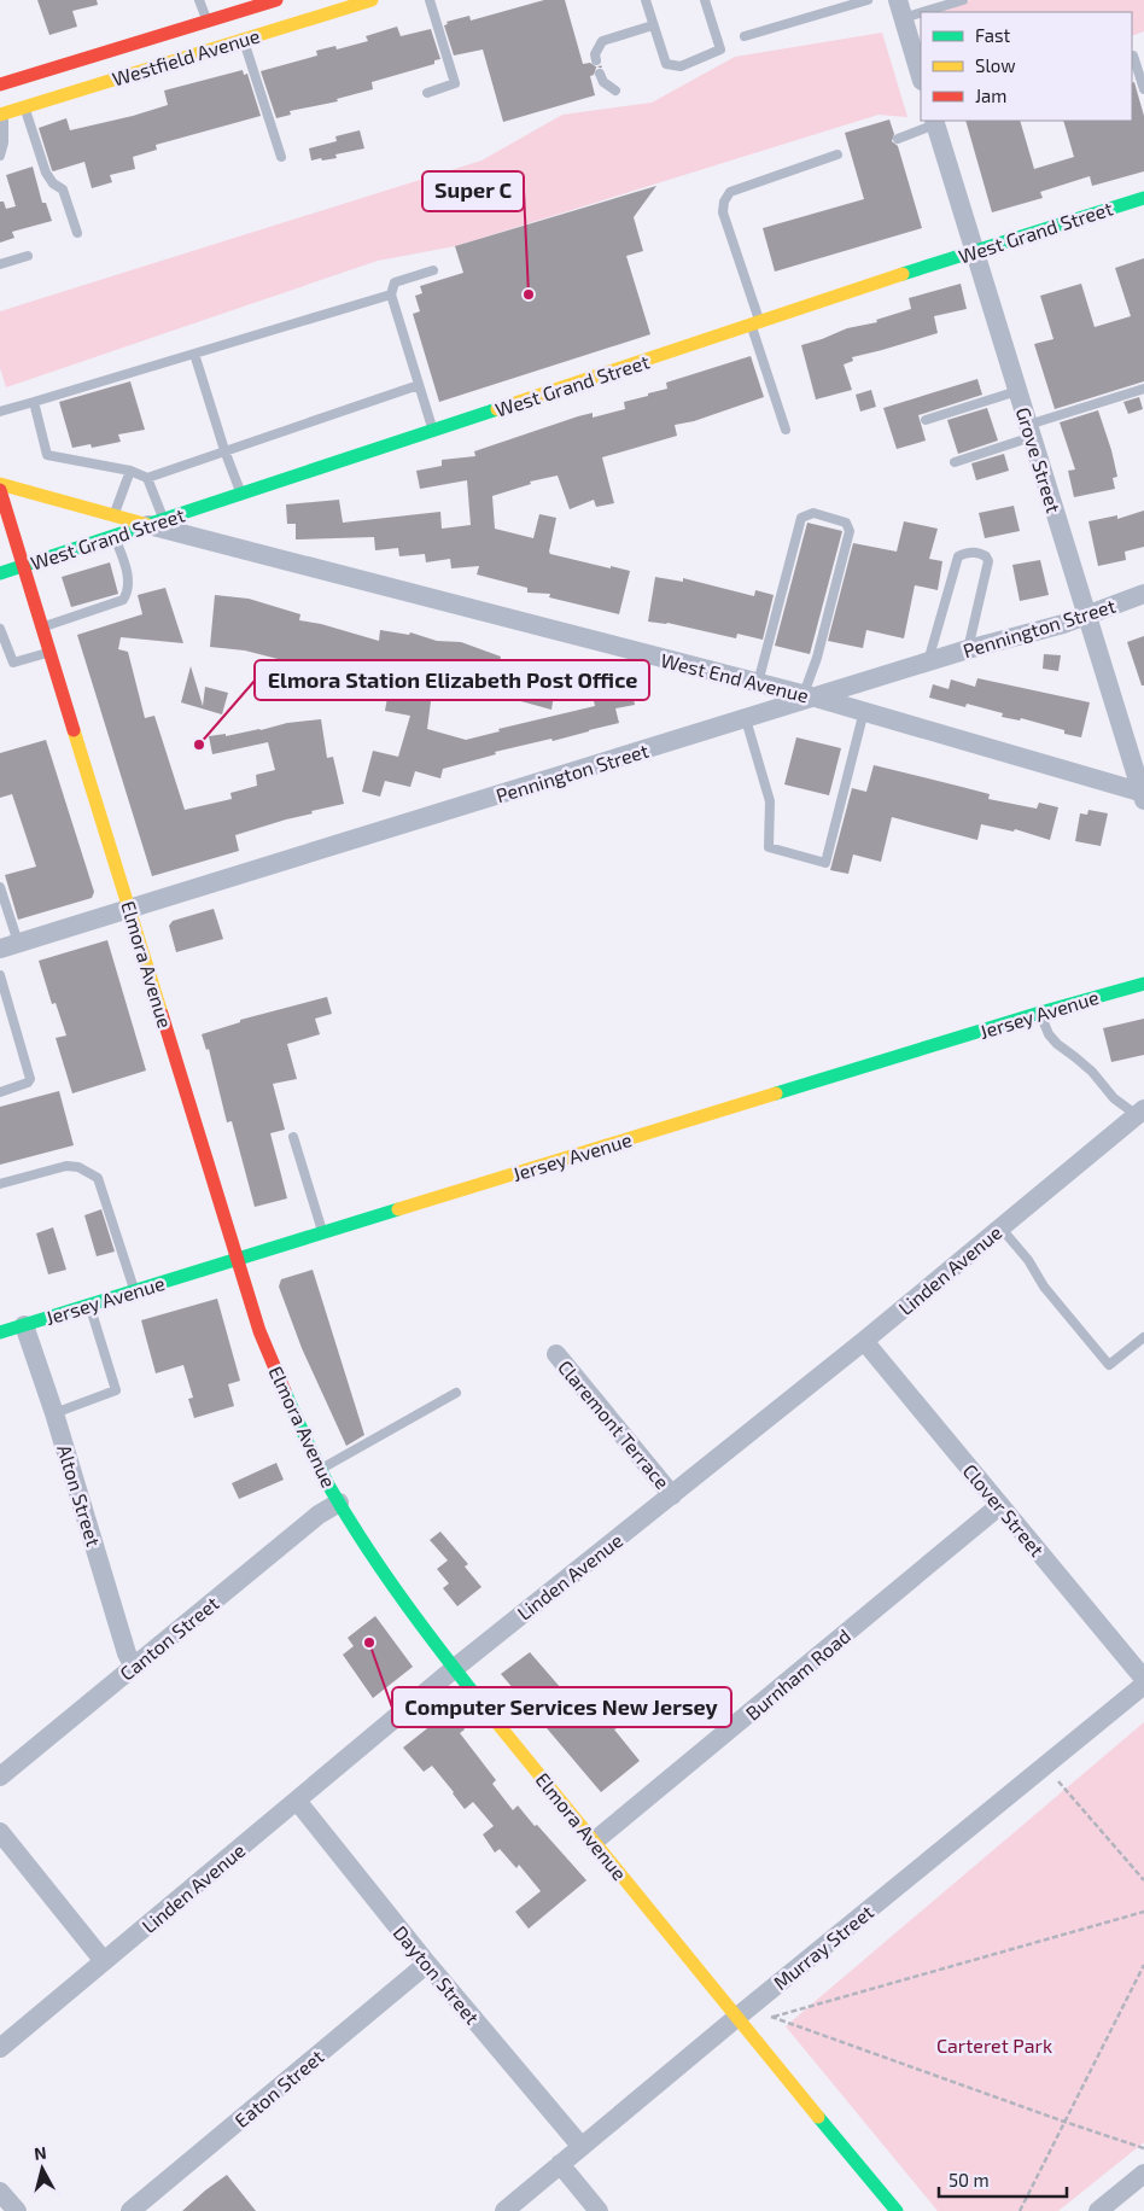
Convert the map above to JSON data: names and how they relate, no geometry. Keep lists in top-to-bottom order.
{
  "streets": {
    "main road": [
      "Westfield Avenue",
      "West Grand Street",
      "Elmora Avenue",
      "Jersey Avenue"
    ],
    "street": [
      "Grove Street",
      "Pennington Street",
      "West End Avenue",
      "Linden Avenue",
      "Claremont Terrace",
      "Alton Street",
      "Clover Street",
      "Canton Street",
      "Burnham Road",
      "Murray Street",
      "Dayton Street",
      "Eaton Street"
    ]
  },
  "crossings": [
    ["West Grand Street", "Grove Street"],
    ["West Grand Street", "West End Avenue"],
    ["West Grand Street", "Elmora Avenue"],
    ["Grove Street", "Pennington Street"],
    ["Grove Street", "West End Avenue"],
    ["Pennington Street", "West End Avenue"],
    ["Pennington Street", "Elmora Avenue"],
    ["Elmora Avenue", "Jersey Avenue"],
    ["Elmora Avenue", "Linden Avenue"],
    ["Elmora Avenue", "Canton Street"],
    ["Elmora Avenue", "Burnham Road"],
    ["Elmora Avenue", "Murray Street"],
    ["Jersey Avenue", "Alton Street"],
    ["Linden Avenue", "Claremont Terrace"],
    ["Linden Avenue", "Clover Street"],
    ["Linden Avenue", "Dayton Street"],
    ["Alton Street", "Canton Street"],
    ["Clover Street", "Burnham Road"],
    ["Murray Street", "Dayton Street"],
    ["Dayton Street", "Eaton Street"]
  ],
  "parks": ["Carteret Park"],
  "places": ["Super C", "Elmora Station Elizabeth Post Office", "Computer Services New Jersey"],
  "legend": ["Fast", "Slow", "Jam"],
  "scale_bar": "50 m",
  "north": "top"
}
